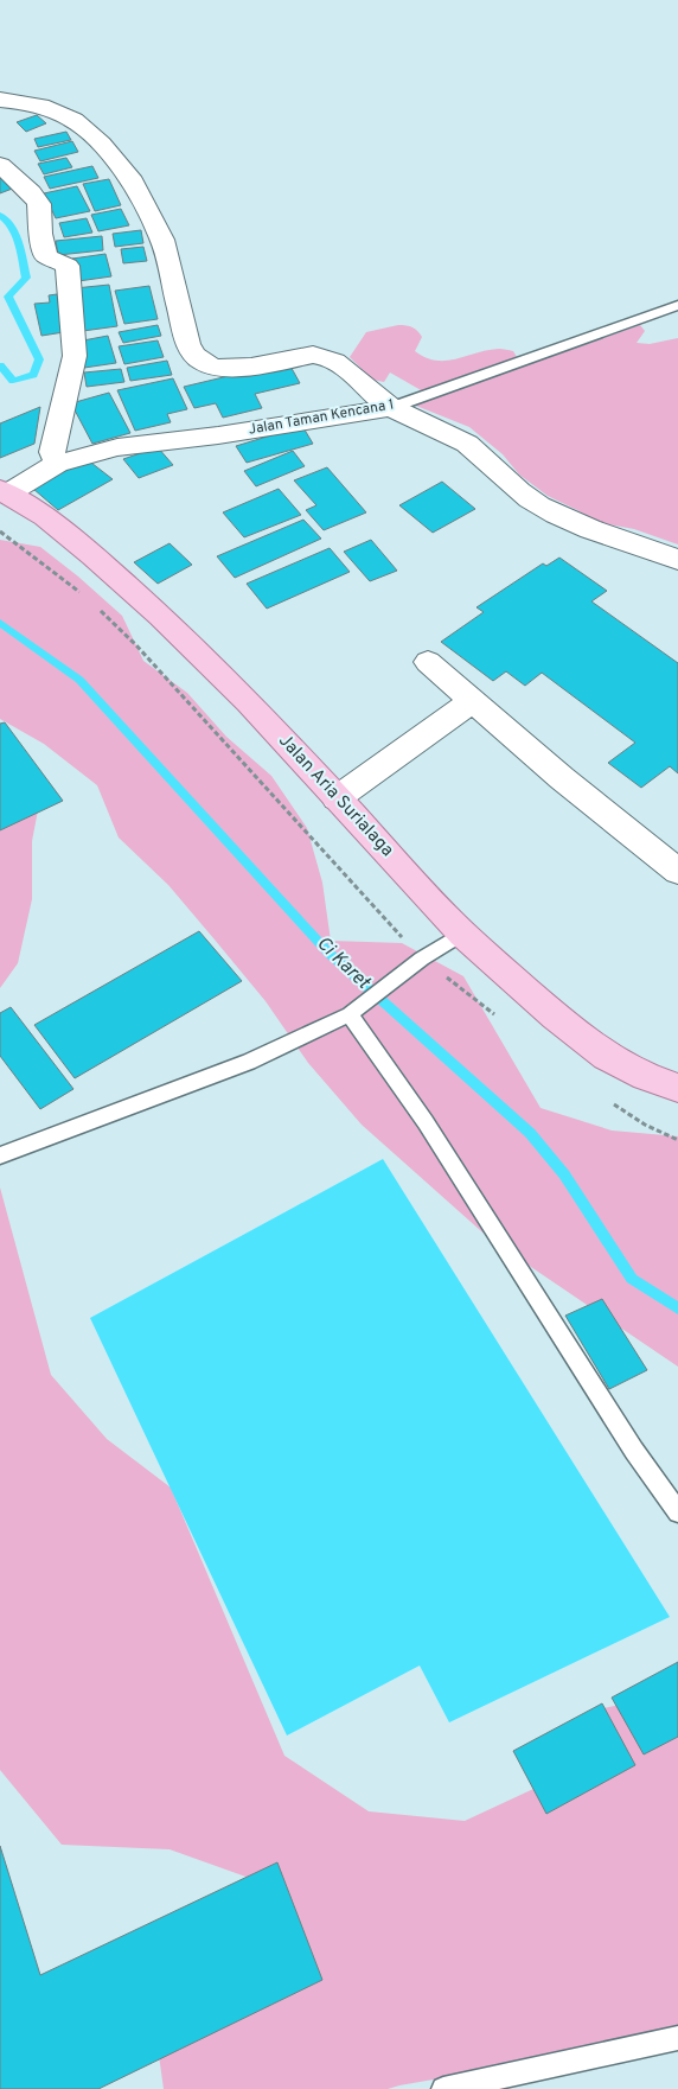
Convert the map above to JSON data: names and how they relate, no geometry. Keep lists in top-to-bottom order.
{
  "streets": {
    "main road": ["Jalan Aria Surialaga"],
    "street": ["Jalan Taman Kencana 1"]
  },
  "crossings": [
    ["Jalan Taman Kencana 1", "Jalan Aria Surialaga"]
  ],
  "water": ["Ci Karet"]
}
